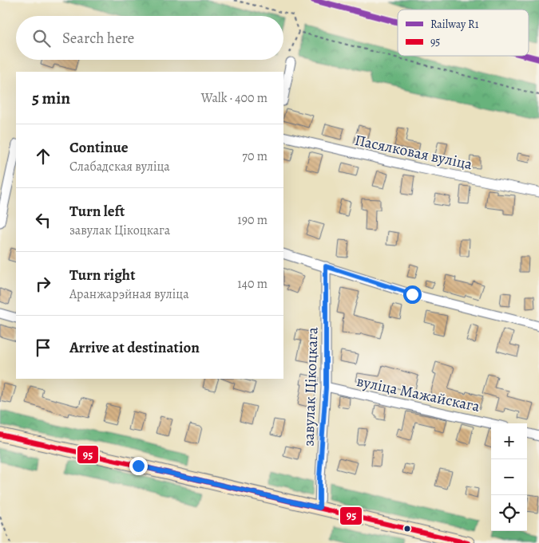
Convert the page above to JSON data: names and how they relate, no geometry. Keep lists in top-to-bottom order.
{
  "streets": {
    "street": ["Пасялковая вуліца", "завулак Цікоцкага", "вуліца Мажайскага"]
  },
  "crossings": [
    ["завулак Цікоцкага", "вуліца Мажайскага"]
  ],
  "lines": ["rail line R1", "transit line 95"],
  "legend": ["Railway R1", "95"],
  "page": {
    "search": "Search here",
    "heading": ["5 min", "Walk · 400 m"],
    "list": [
      ["Continue", "Слабадская вуліца", "70 m"],
      ["Turn left", "завулак Цікоцкага", "190 m"],
      ["Turn right", "Аранжарэйная вуліца", "140 m"],
      "Arrive at destination"
    ],
    "map_buttons": ["+", "−"]
  }
}
